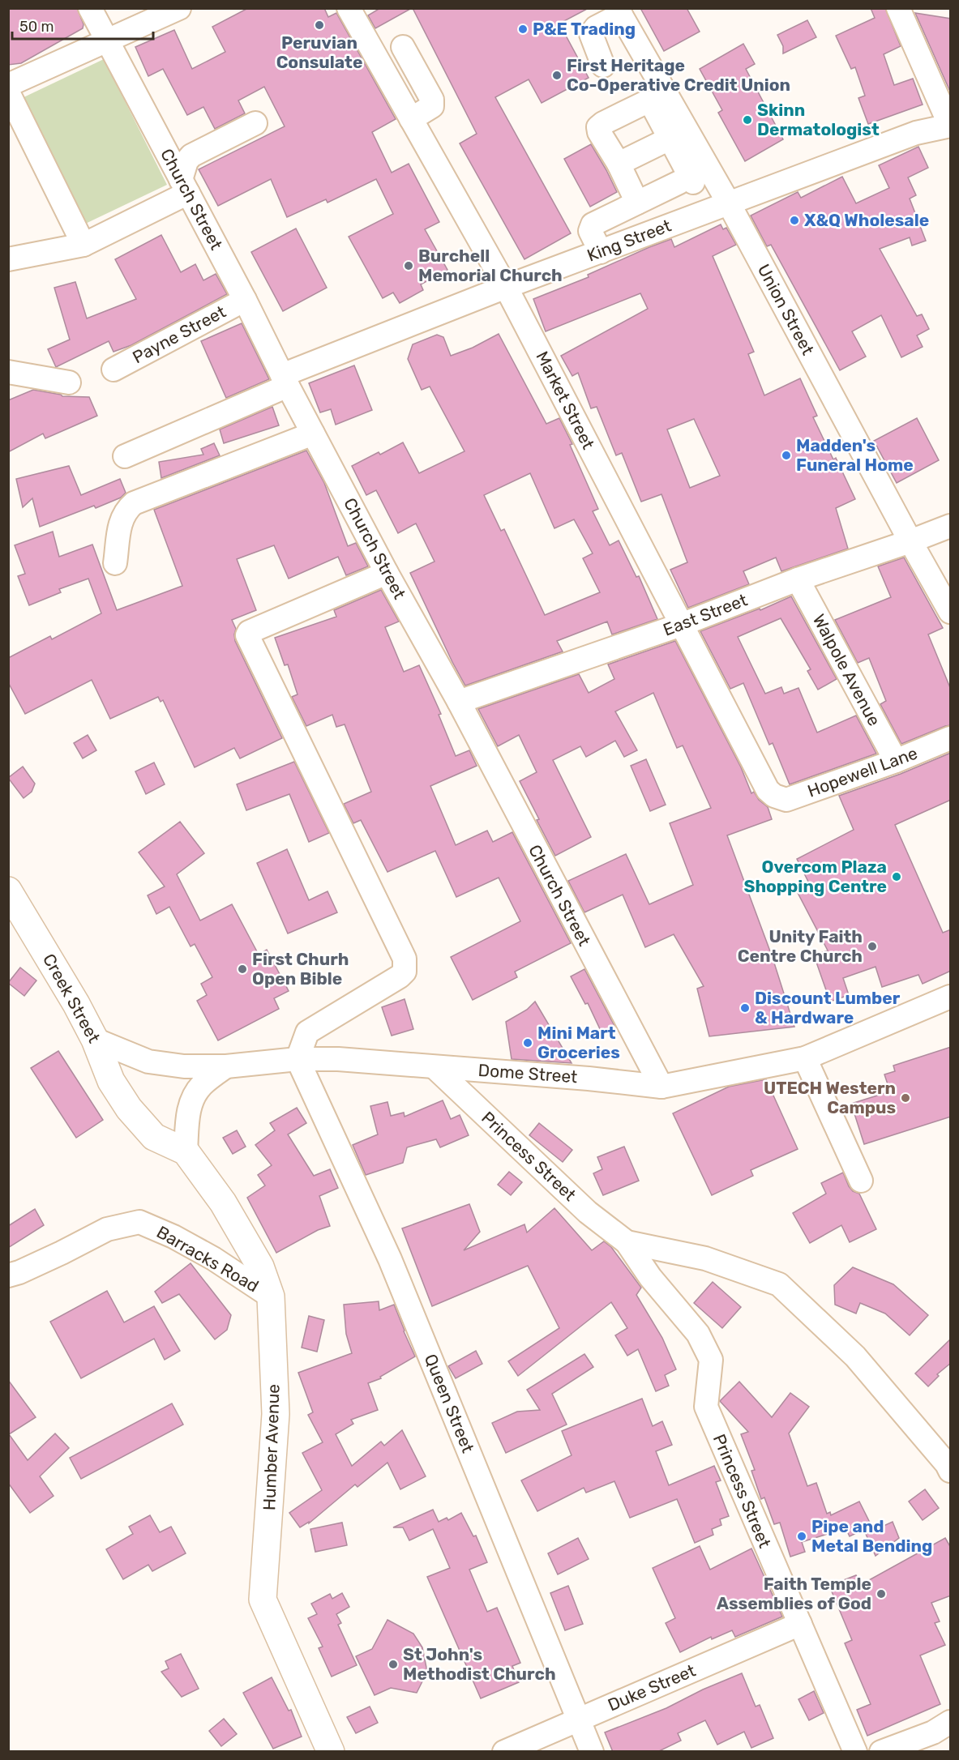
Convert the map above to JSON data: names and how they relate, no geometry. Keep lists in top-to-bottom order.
{
  "streets": {
    "main road": ["Creek Street", "Humber Avenue"],
    "street": [
      "Church Street",
      "King Street",
      "Union Street",
      "Payne Street",
      "Market Street",
      "East Street",
      "Walpole Avenue",
      "Hopewell Lane",
      "Dome Street",
      "Princess Street",
      "Barracks Road",
      "Queen Street",
      "Duke Street"
    ]
  },
  "crossings": [
    ["Church Street", "King Street"],
    ["Church Street", "Payne Street"],
    ["Church Street", "East Street"],
    ["Church Street", "Dome Street"],
    ["King Street", "Union Street"],
    ["King Street", "Market Street"],
    ["Union Street", "East Street"],
    ["Market Street", "East Street"],
    ["Market Street", "Hopewell Lane"],
    ["East Street", "Walpole Avenue"],
    ["Walpole Avenue", "Hopewell Lane"],
    ["Creek Street", "Dome Street"],
    ["Creek Street", "Humber Avenue"],
    ["Dome Street", "Princess Street"],
    ["Dome Street", "Queen Street"],
    ["Princess Street", "Duke Street"],
    ["Barracks Road", "Humber Avenue"],
    ["Queen Street", "Duke Street"]
  ],
  "places": [
    "Peruvian Consulate",
    "P&E Trading",
    "First Heritage Co-Operative Credit Union",
    "Skinn Dermatologist",
    "X&Q Wholesale",
    "Burchell Memorial Church",
    "Madden's Funeral Home",
    "Overcom Plaza Shopping Centre",
    "Unity Faith Centre Church",
    "First Churh Open Bible",
    "Discount Lumber & Hardware",
    "Mini Mart Groceries",
    "UTECH Western Campus",
    "Pipe and Metal Bending",
    "Faith Temple Assemblies of God",
    "St John's Methodist Church"
  ],
  "scale_bar": "50 m"
}
